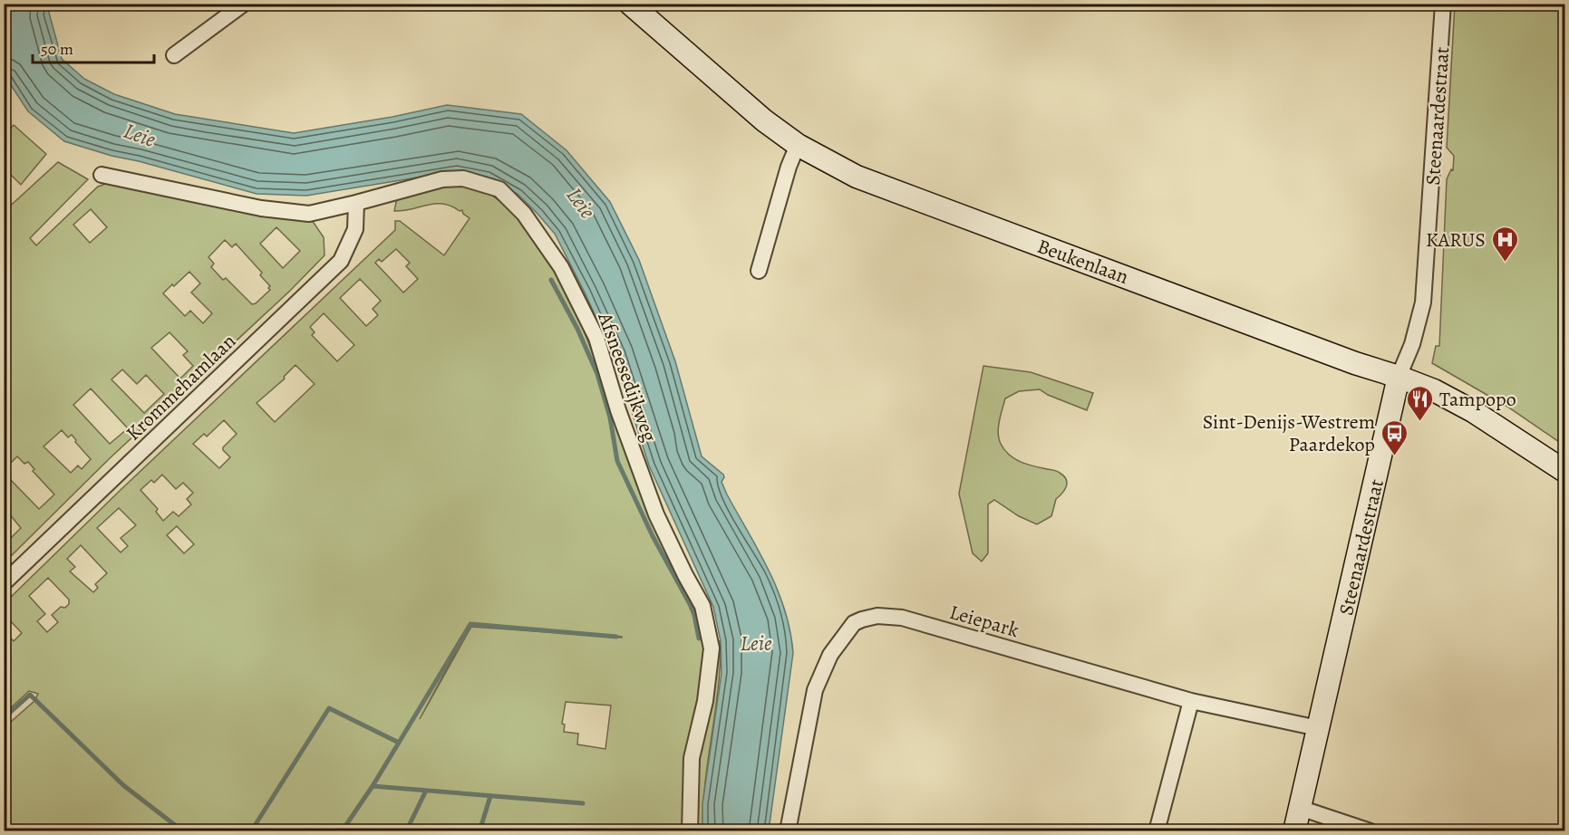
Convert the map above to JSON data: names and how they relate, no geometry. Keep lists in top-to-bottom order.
{
  "streets": {
    "street": [
      "Steenaardestraat",
      "Beukenlaan",
      "Afsneesedijkweg",
      "Krommehamlaan",
      "Leiepark"
    ]
  },
  "crossings": [
    ["Steenaardestraat", "Beukenlaan"],
    ["Steenaardestraat", "Leiepark"],
    ["Afsneesedijkweg", "Krommehamlaan"]
  ],
  "water": ["Leie"],
  "places": {
    "hospital": ["KARUS"],
    "restaurant": ["Tampopo"],
    "bus stop": ["Sint-Denijs-Westrem Paardekop"]
  },
  "scale_bar": "50 m"
}
